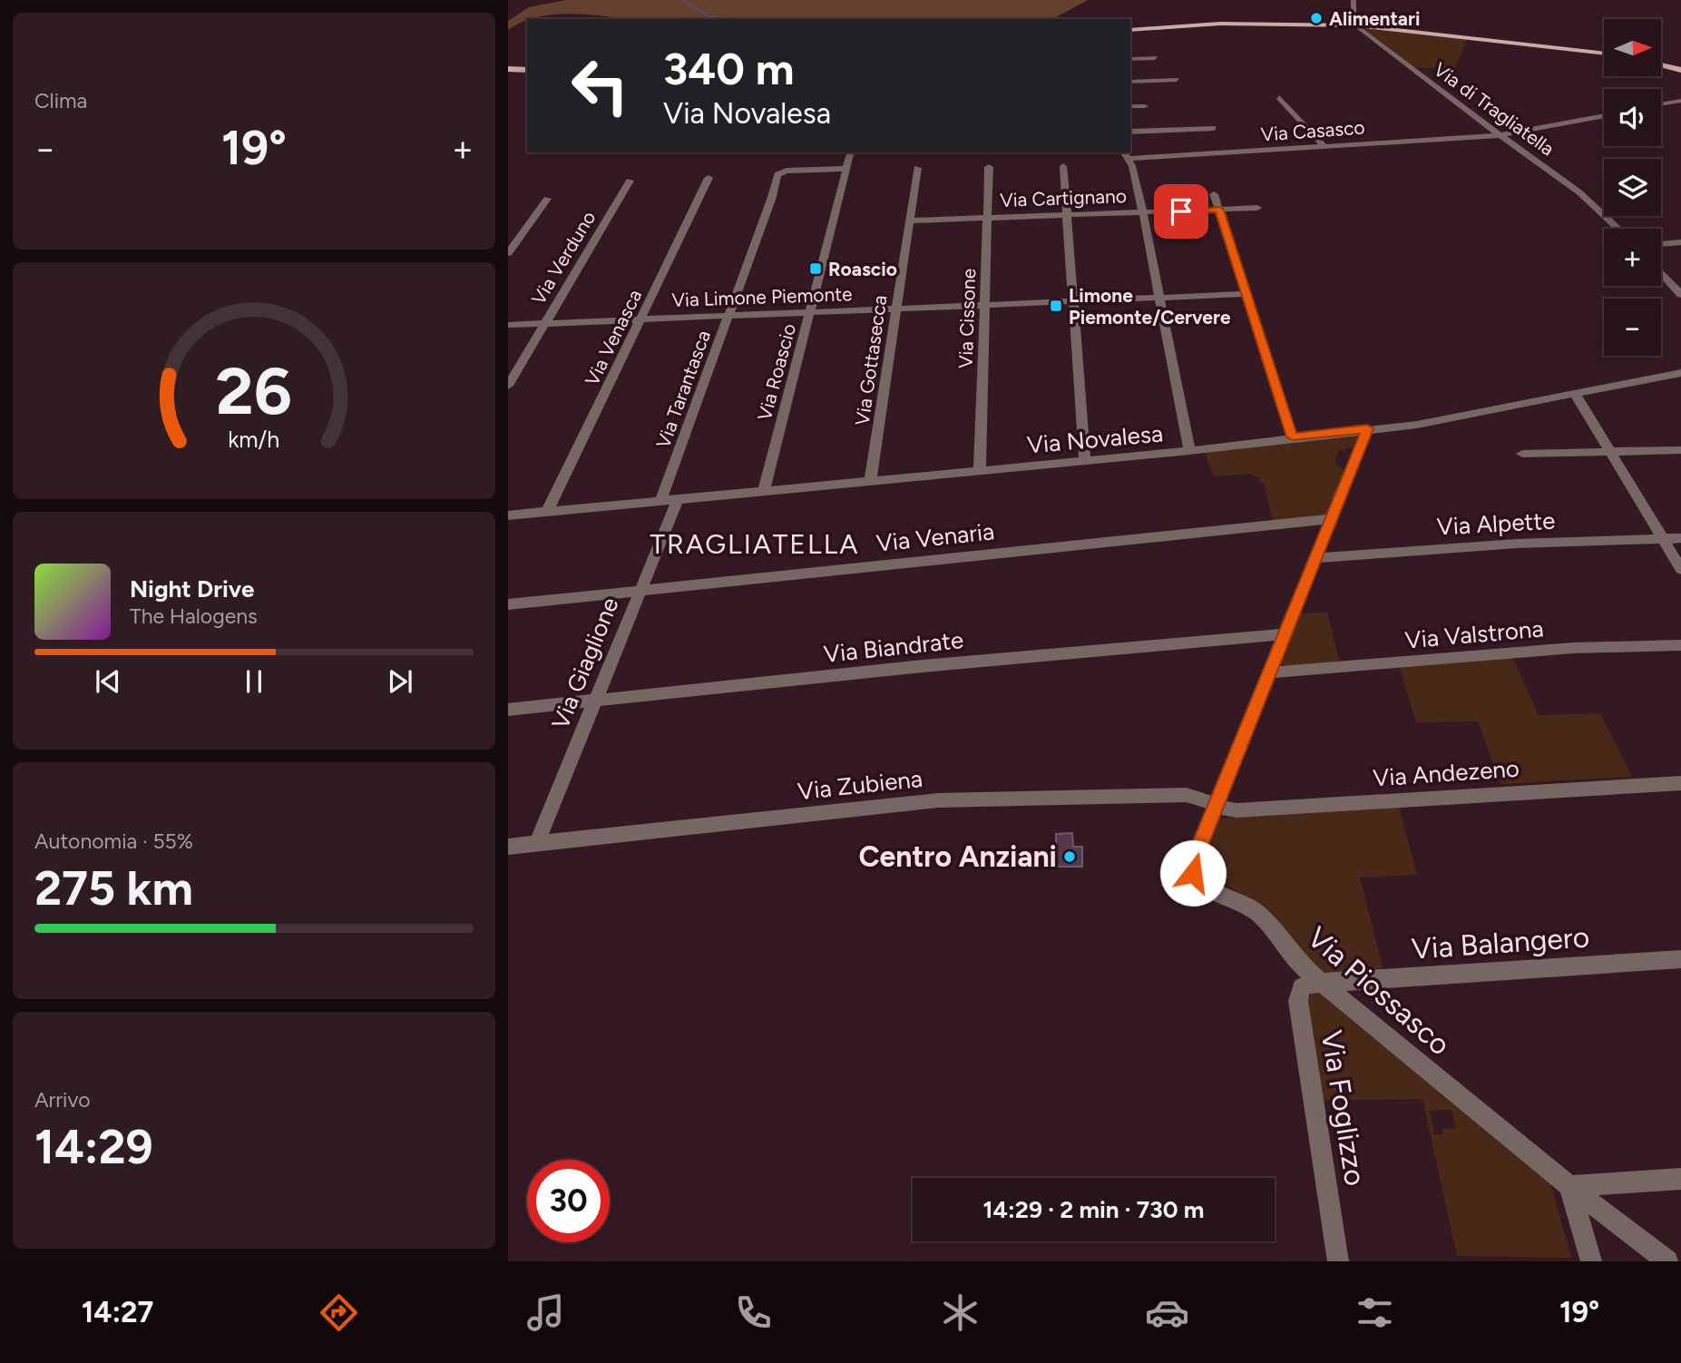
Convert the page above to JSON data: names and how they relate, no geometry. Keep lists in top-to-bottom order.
{
  "streets": {
    "street": [
      "Via di Tragliatella",
      "Via Casasco",
      "Via Cartignano",
      "Via Verduno",
      "Via Limone Piemonte",
      "Via Cissone",
      "Via Venasca",
      "Via Gottasecca",
      "Via Roascio",
      "Via Tarantasca",
      "Via Novalesa",
      "Via Alpette",
      "Via Venaria",
      "Via Valstrona",
      "Via Biandrate",
      "Via Giaglione",
      "Via Andezeno",
      "Via Zubiena",
      "Via Balangero",
      "Via Piossasco",
      "Via Foglizzo"
    ]
  },
  "crossings": [
    ["Via di Tragliatella", "Via Casasco"],
    ["Via Cartignano", "Via Cissone"],
    ["Via Cartignano", "Via Gottasecca"],
    ["Via Verduno", "Via Limone Piemonte"],
    ["Via Limone Piemonte", "Via Cissone"],
    ["Via Limone Piemonte", "Via Venasca"],
    ["Via Limone Piemonte", "Via Gottasecca"],
    ["Via Limone Piemonte", "Via Roascio"],
    ["Via Limone Piemonte", "Via Tarantasca"],
    ["Via Cissone", "Via Novalesa"],
    ["Via Venasca", "Via Novalesa"],
    ["Via Gottasecca", "Via Novalesa"],
    ["Via Roascio", "Via Tarantasca"],
    ["Via Roascio", "Via Novalesa"],
    ["Via Tarantasca", "Via Novalesa"],
    ["Via Novalesa", "Via Giaglione"],
    ["Via Novalesa", "Via Piossasco"],
    ["Via Alpette", "Via Piossasco"],
    ["Via Venaria", "Via Giaglione"],
    ["Via Venaria", "Via Piossasco"],
    ["Via Valstrona", "Via Piossasco"],
    ["Via Biandrate", "Via Giaglione"],
    ["Via Biandrate", "Via Piossasco"],
    ["Via Giaglione", "Via Zubiena"],
    ["Via Andezeno", "Via Zubiena"],
    ["Via Andezeno", "Via Piossasco"],
    ["Via Zubiena", "Via Piossasco"],
    ["Via Balangero", "Via Piossasco"],
    ["Via Balangero", "Via Foglizzo"],
    ["Via Piossasco", "Via Foglizzo"]
  ],
  "districts": ["TRAGLIATELLA"],
  "places": {
    "other": ["Alimentari", "Centro Anziani"],
    "transit": ["Roascio", "Limone Piemonte/Cervere"]
  },
  "north": "right",
  "page": {
    "tile": [
      "Clima",
      ["Autonomia · 55%", "275 km"],
      ["Arrivo", "14:29"]
    ],
    "map_buttons": ["+", "−"],
    "turn": ["340 m", "Via Novalesa"],
    "heat": ["−", "19°", "+"],
    "song": ["Night Drive", "The Halogens"],
    "limit": "30",
    "trip": "14:29 · 2 min · 730 m",
    "tabs": ["14:27", "19°"],
    "gauge": ["26", "km/h"]
  }
}
